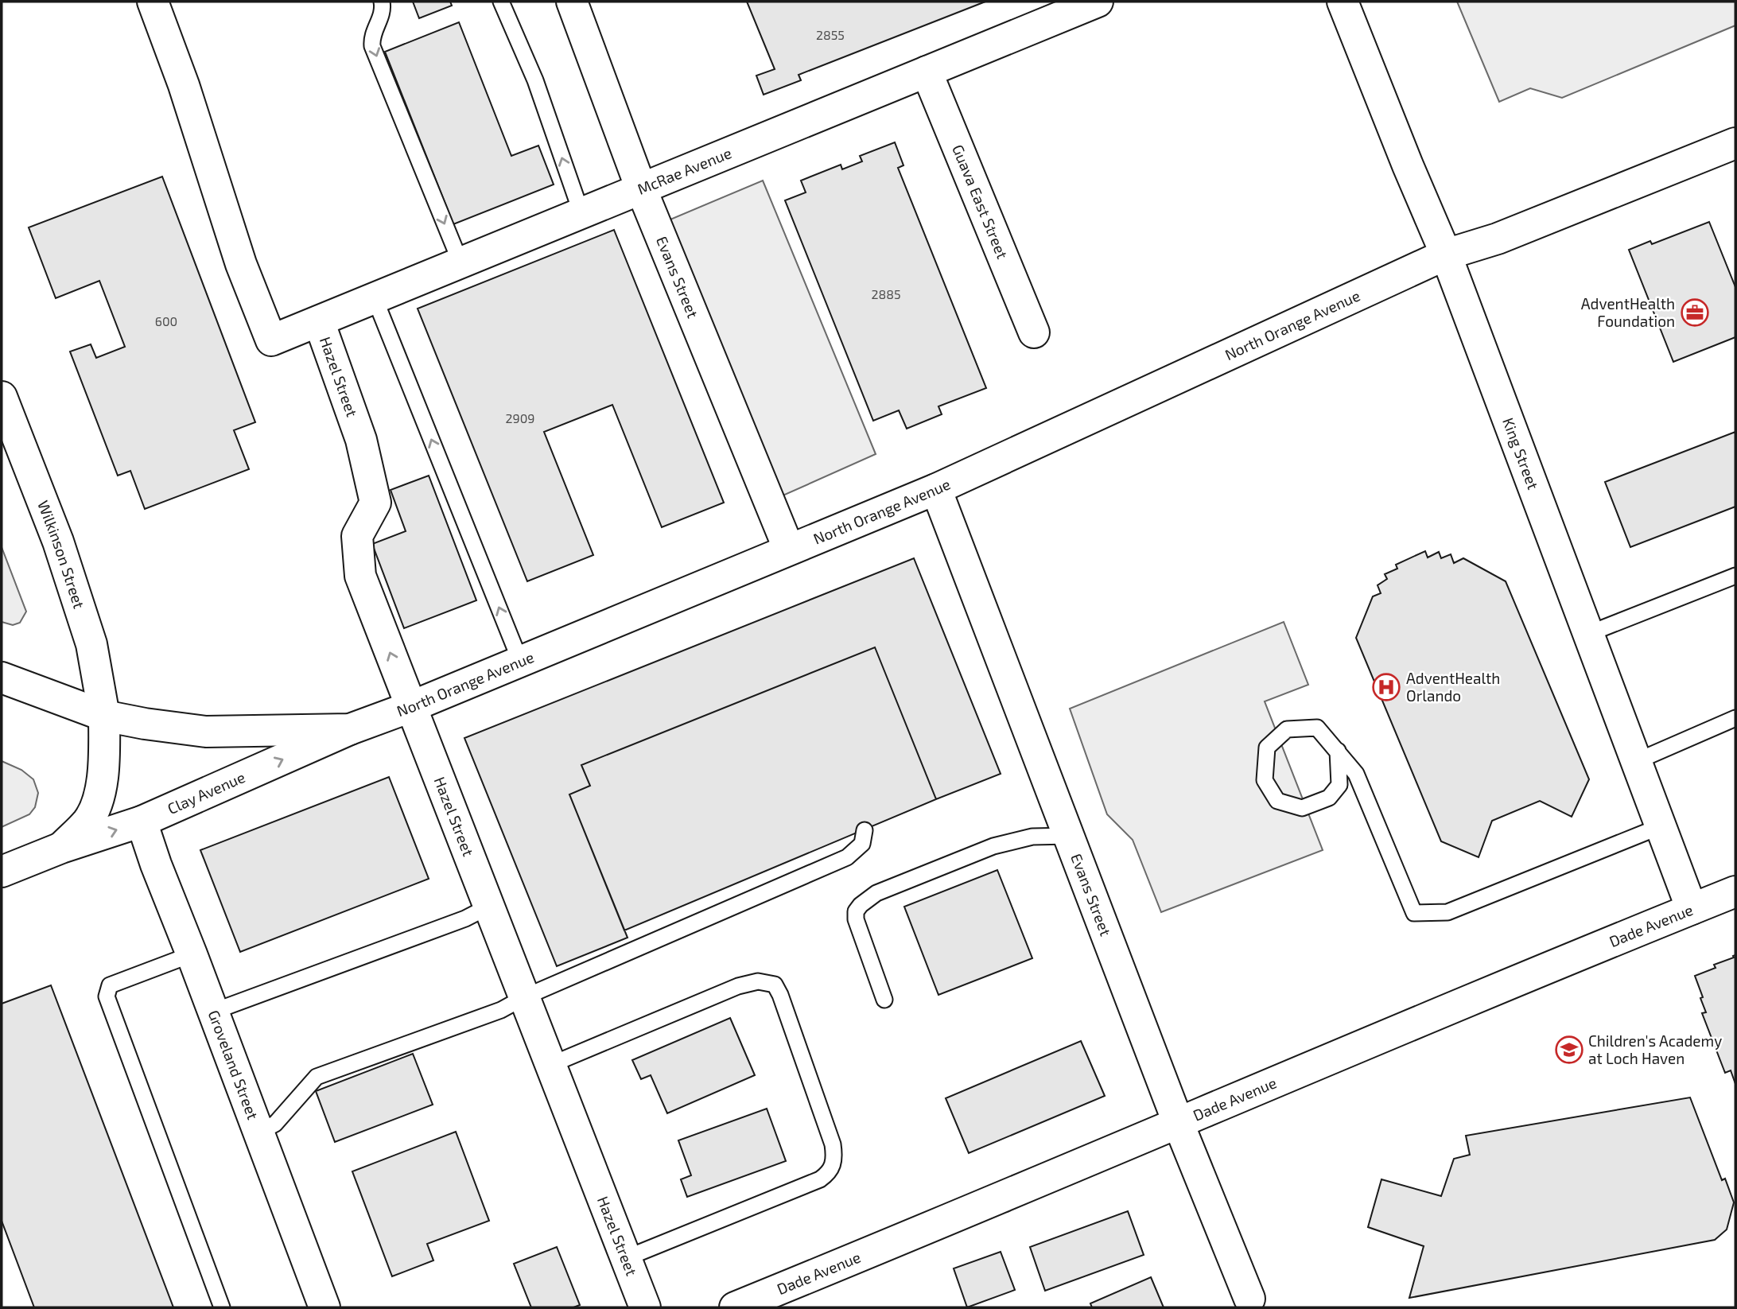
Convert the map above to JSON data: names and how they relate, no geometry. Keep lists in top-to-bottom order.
{
  "streets": {
    "street": [
      "McRae Avenue",
      "Guava East Street",
      "Evans Street",
      "North Orange Avenue",
      "Hazel Street",
      "King Street",
      "Wilkinson Street",
      "Clay Avenue",
      "Dade Avenue",
      "Groveland Street"
    ]
  },
  "crossings": [
    ["McRae Avenue", "Guava East Street"],
    ["McRae Avenue", "Evans Street"],
    ["McRae Avenue", "Hazel Street"],
    ["Evans Street", "North Orange Avenue"],
    ["Evans Street", "Dade Avenue"],
    ["North Orange Avenue", "Hazel Street"],
    ["North Orange Avenue", "King Street"],
    ["North Orange Avenue", "Wilkinson Street"],
    ["North Orange Avenue", "Clay Avenue"],
    ["King Street", "Dade Avenue"],
    ["Wilkinson Street", "Clay Avenue"],
    ["Clay Avenue", "Groveland Street"]
  ],
  "one_way": ["Hazel Street", "Clay Avenue"],
  "places": {
    "office": ["AdventHealth Foundation"],
    "hospital": ["AdventHealth Orlando"],
    "school or university": ["Children's Academy at Loch Haven"]
  },
  "house_numbers": [
    "2855",
    "2885",
    "600",
    "2909"
  ]
}
